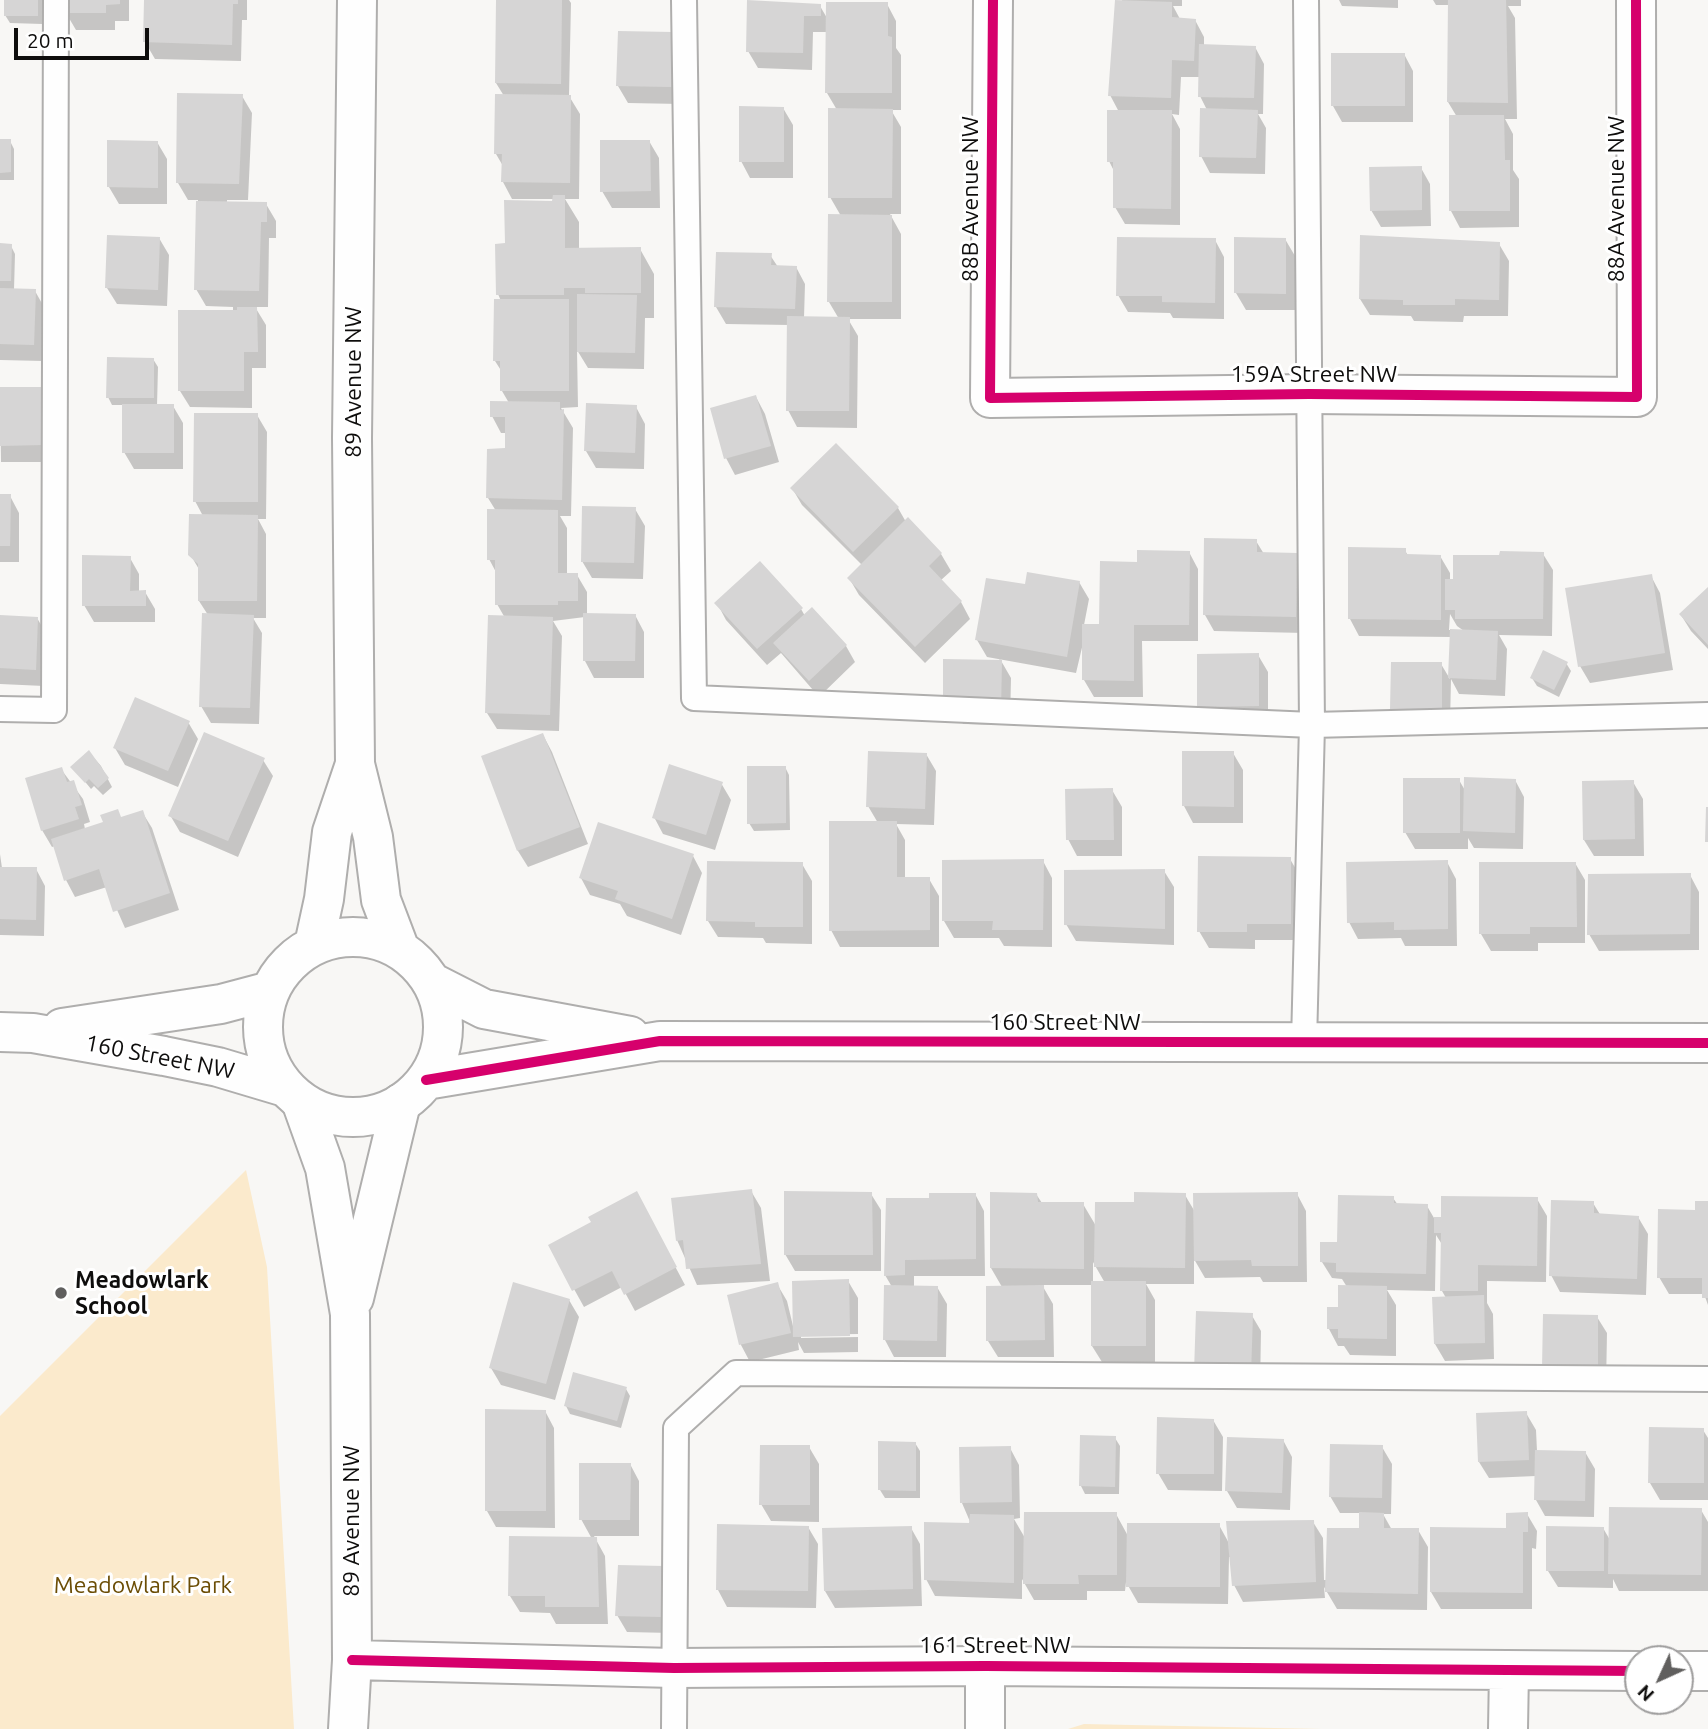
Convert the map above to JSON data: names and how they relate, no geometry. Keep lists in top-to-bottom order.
{
  "streets": {
    "street": [
      "88B Avenue NW",
      "88A Avenue NW",
      "159A Street NW",
      "89 Avenue NW",
      "160 Street NW",
      "161 Street NW"
    ]
  },
  "crossings": [
    ["88B Avenue NW", "159A Street NW"],
    ["88A Avenue NW", "159A Street NW"],
    ["89 Avenue NW", "160 Street NW"],
    ["89 Avenue NW", "161 Street NW"]
  ],
  "parks": ["Meadowlark Park"],
  "places": ["Meadowlark School"],
  "scale_bar": "20 m",
  "north": "bottom left"
}
